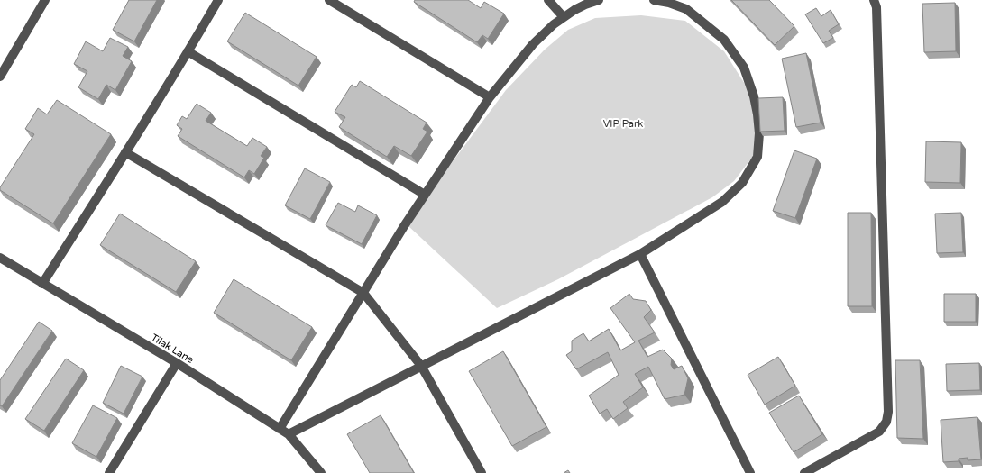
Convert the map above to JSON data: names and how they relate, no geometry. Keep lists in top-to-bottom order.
{
  "streets": {
    "street": ["Tilak Lane"]
  },
  "parks": ["VIP Park"]
}
